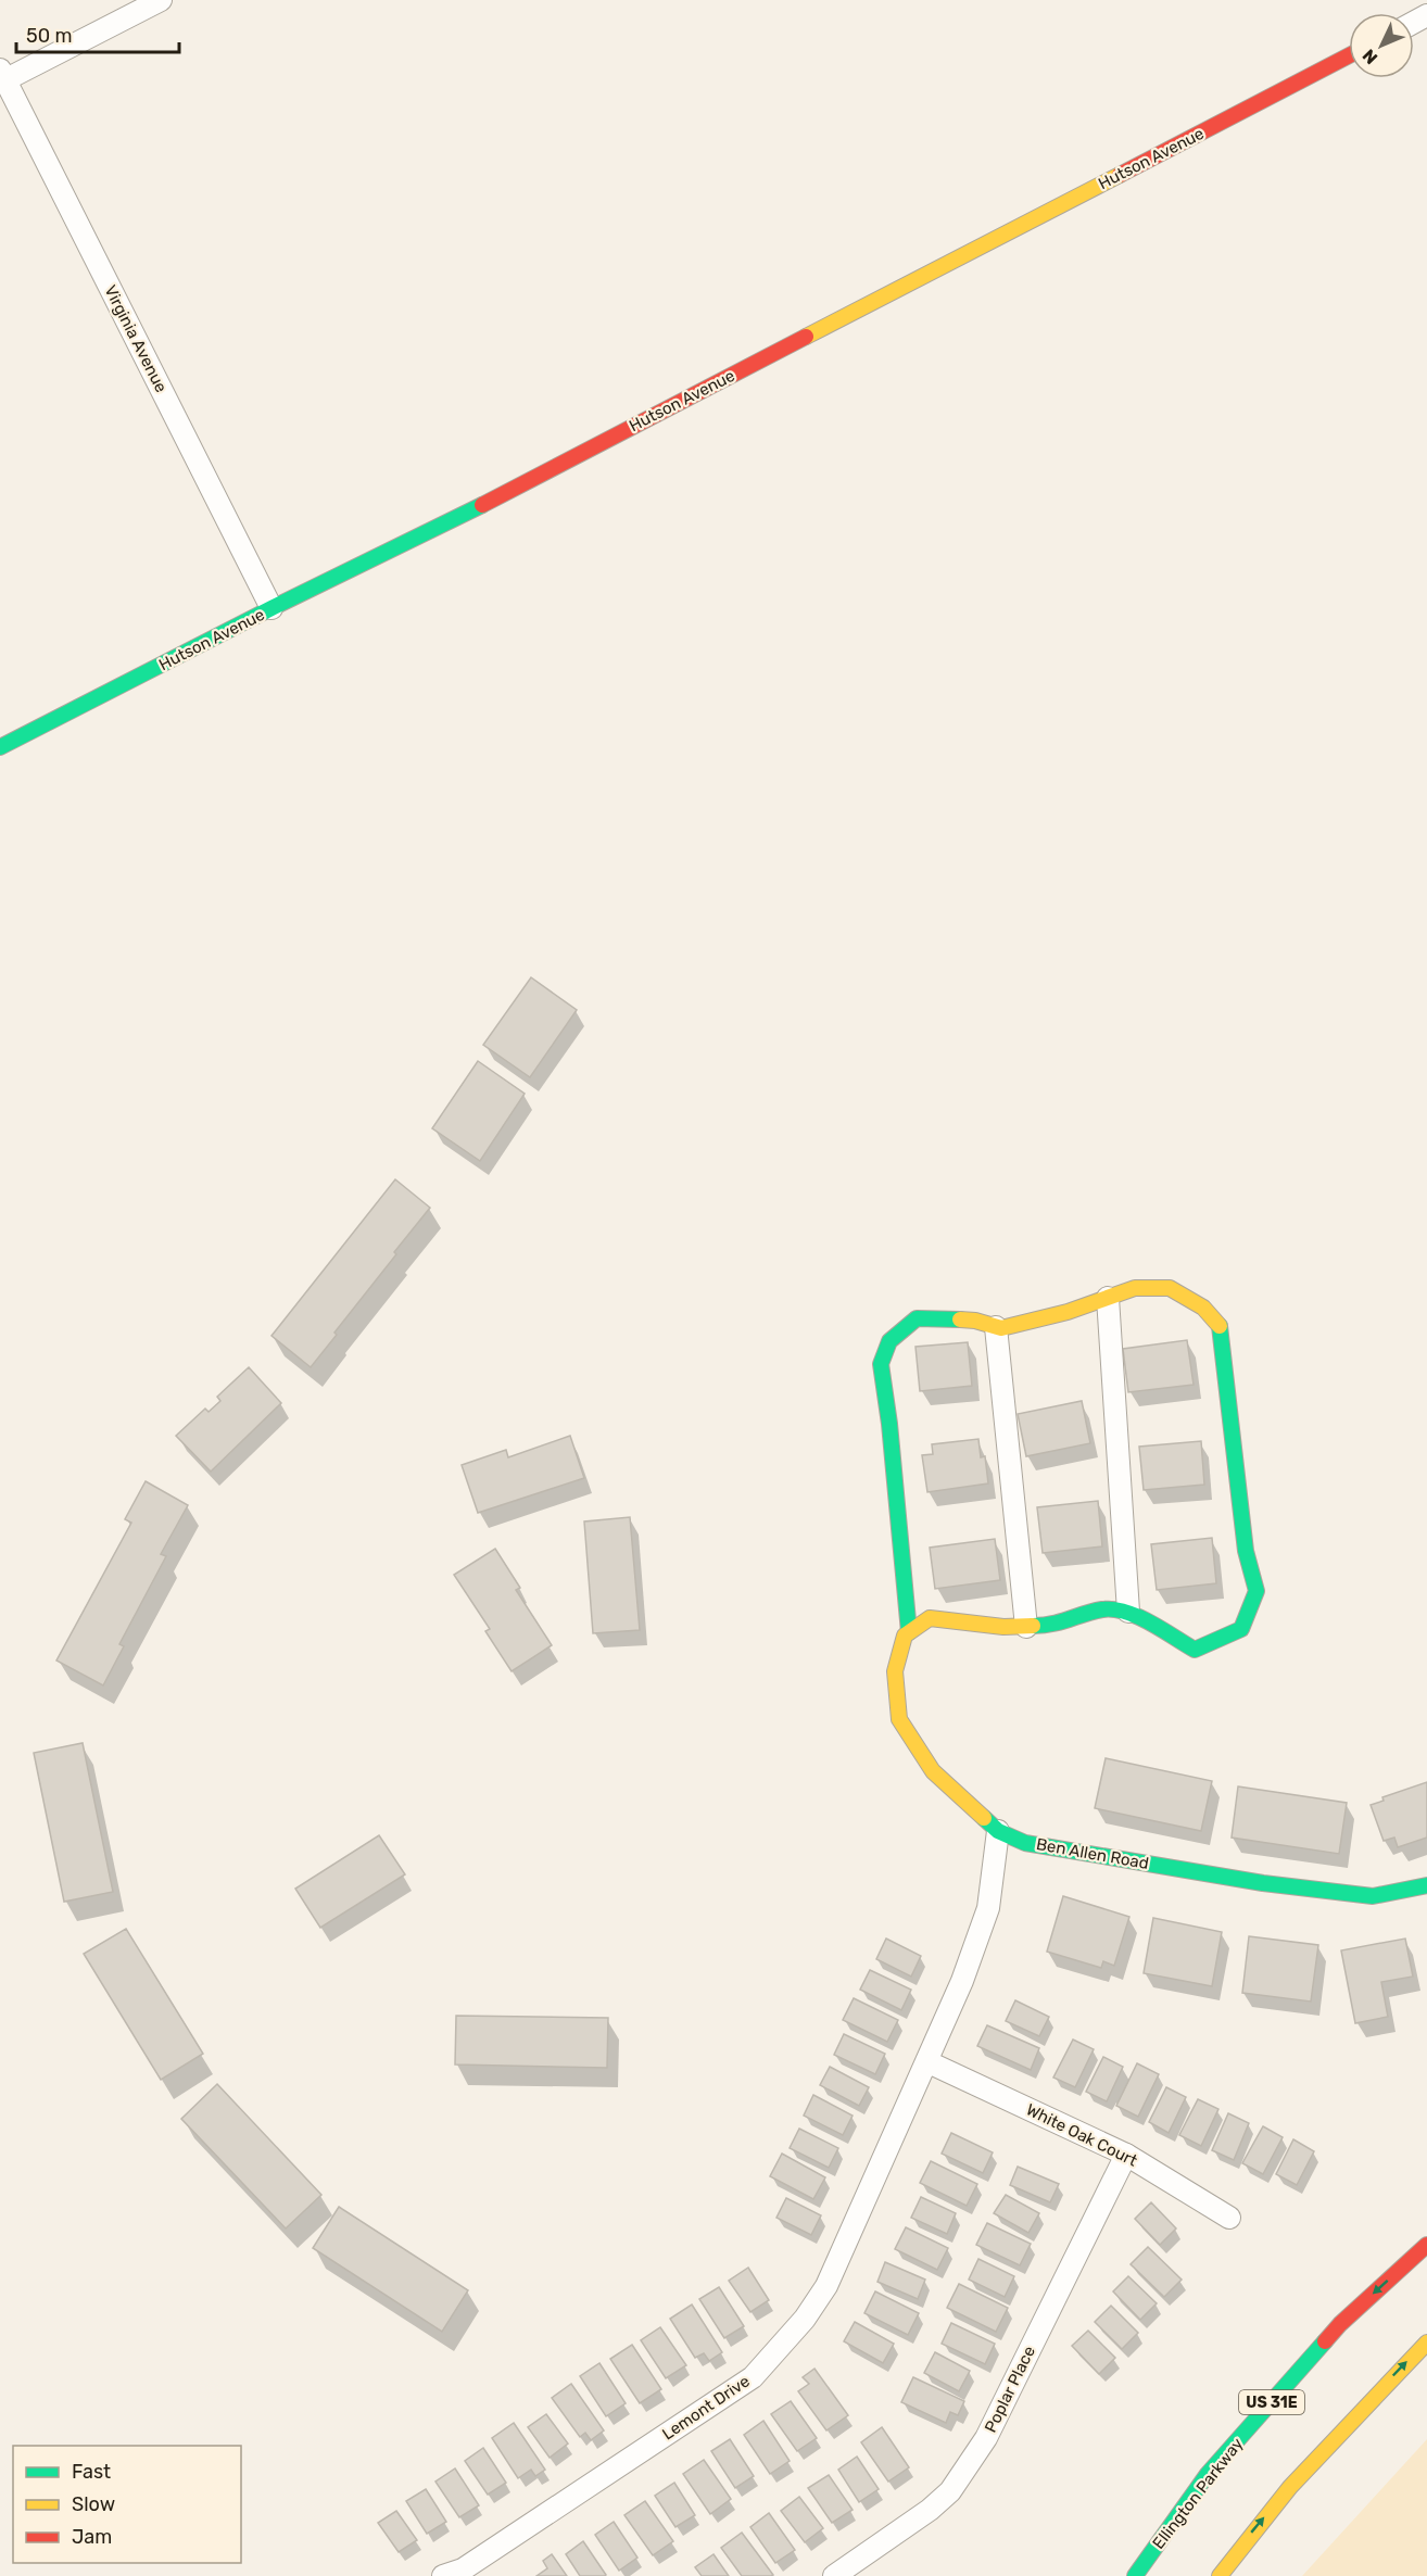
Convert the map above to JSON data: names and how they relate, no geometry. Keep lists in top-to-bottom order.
{
  "streets": {
    "main road": [
      "Hutson Avenue",
      "Ben Allen Road",
      "US 31E",
      "Ellington Parkway"
    ],
    "street": [
      "Virginia Avenue",
      "White Oak Court",
      "Poplar Place",
      "Lemont Drive"
    ]
  },
  "crossings": [
    ["Hutson Avenue", "Virginia Avenue"],
    ["Ben Allen Road", "Lemont Drive"],
    ["White Oak Court", "Poplar Place"],
    ["White Oak Court", "Lemont Drive"]
  ],
  "legend": ["Fast", "Slow", "Jam"],
  "scale_bar": "50 m",
  "north": "bottom left"
}
